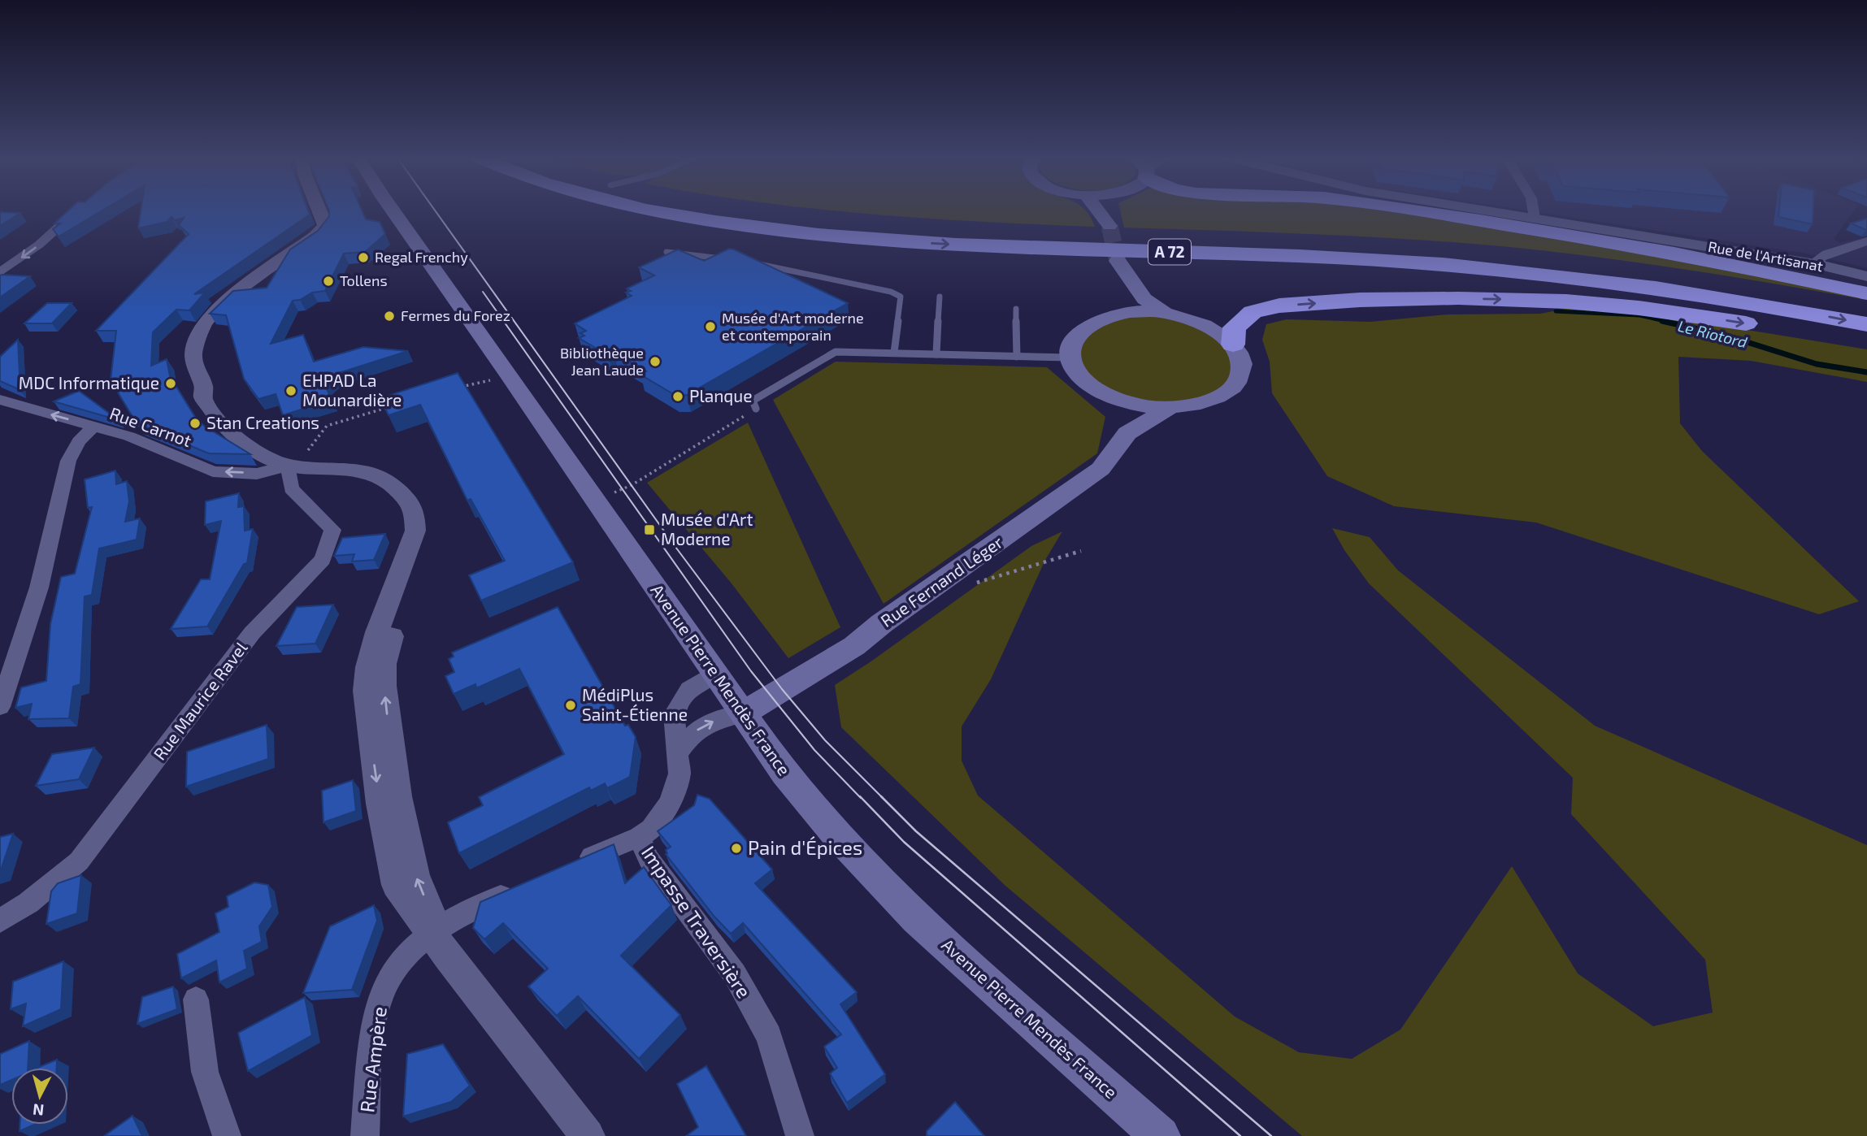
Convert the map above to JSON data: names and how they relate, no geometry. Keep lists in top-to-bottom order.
{
  "streets": {
    "highway": ["A 72"],
    "main road": ["Rue Fernand Léger", "Avenue Pierre Mendès France"],
    "street": [
      "Rue de l'Artisanat",
      "Rue Carnot",
      "Rue Maurice Ravel",
      "Impasse Traversière",
      "Rue Ampère"
    ]
  },
  "crossings": [
    ["Rue Carnot", "Rue Maurice Ravel"],
    ["Rue Fernand Léger", "Avenue Pierre Mendès France"]
  ],
  "one_way": ["Rue Carnot"],
  "water": ["Le Riotord"],
  "places": {
    "other": [
      "Regal Frenchy",
      "Tollens",
      "Fermes du Forez",
      "Musée d'Art moderne et contemporain",
      "Bibliothèque Jean Laude",
      "MDC Informatique",
      "EHPAD La Mounardière",
      "Planque",
      "Stan Creations",
      "MédiPlus Saint-Étienne",
      "Pain d'Épices"
    ],
    "transit": ["Musée d'Art Moderne"]
  },
  "north": "bottom"
}
